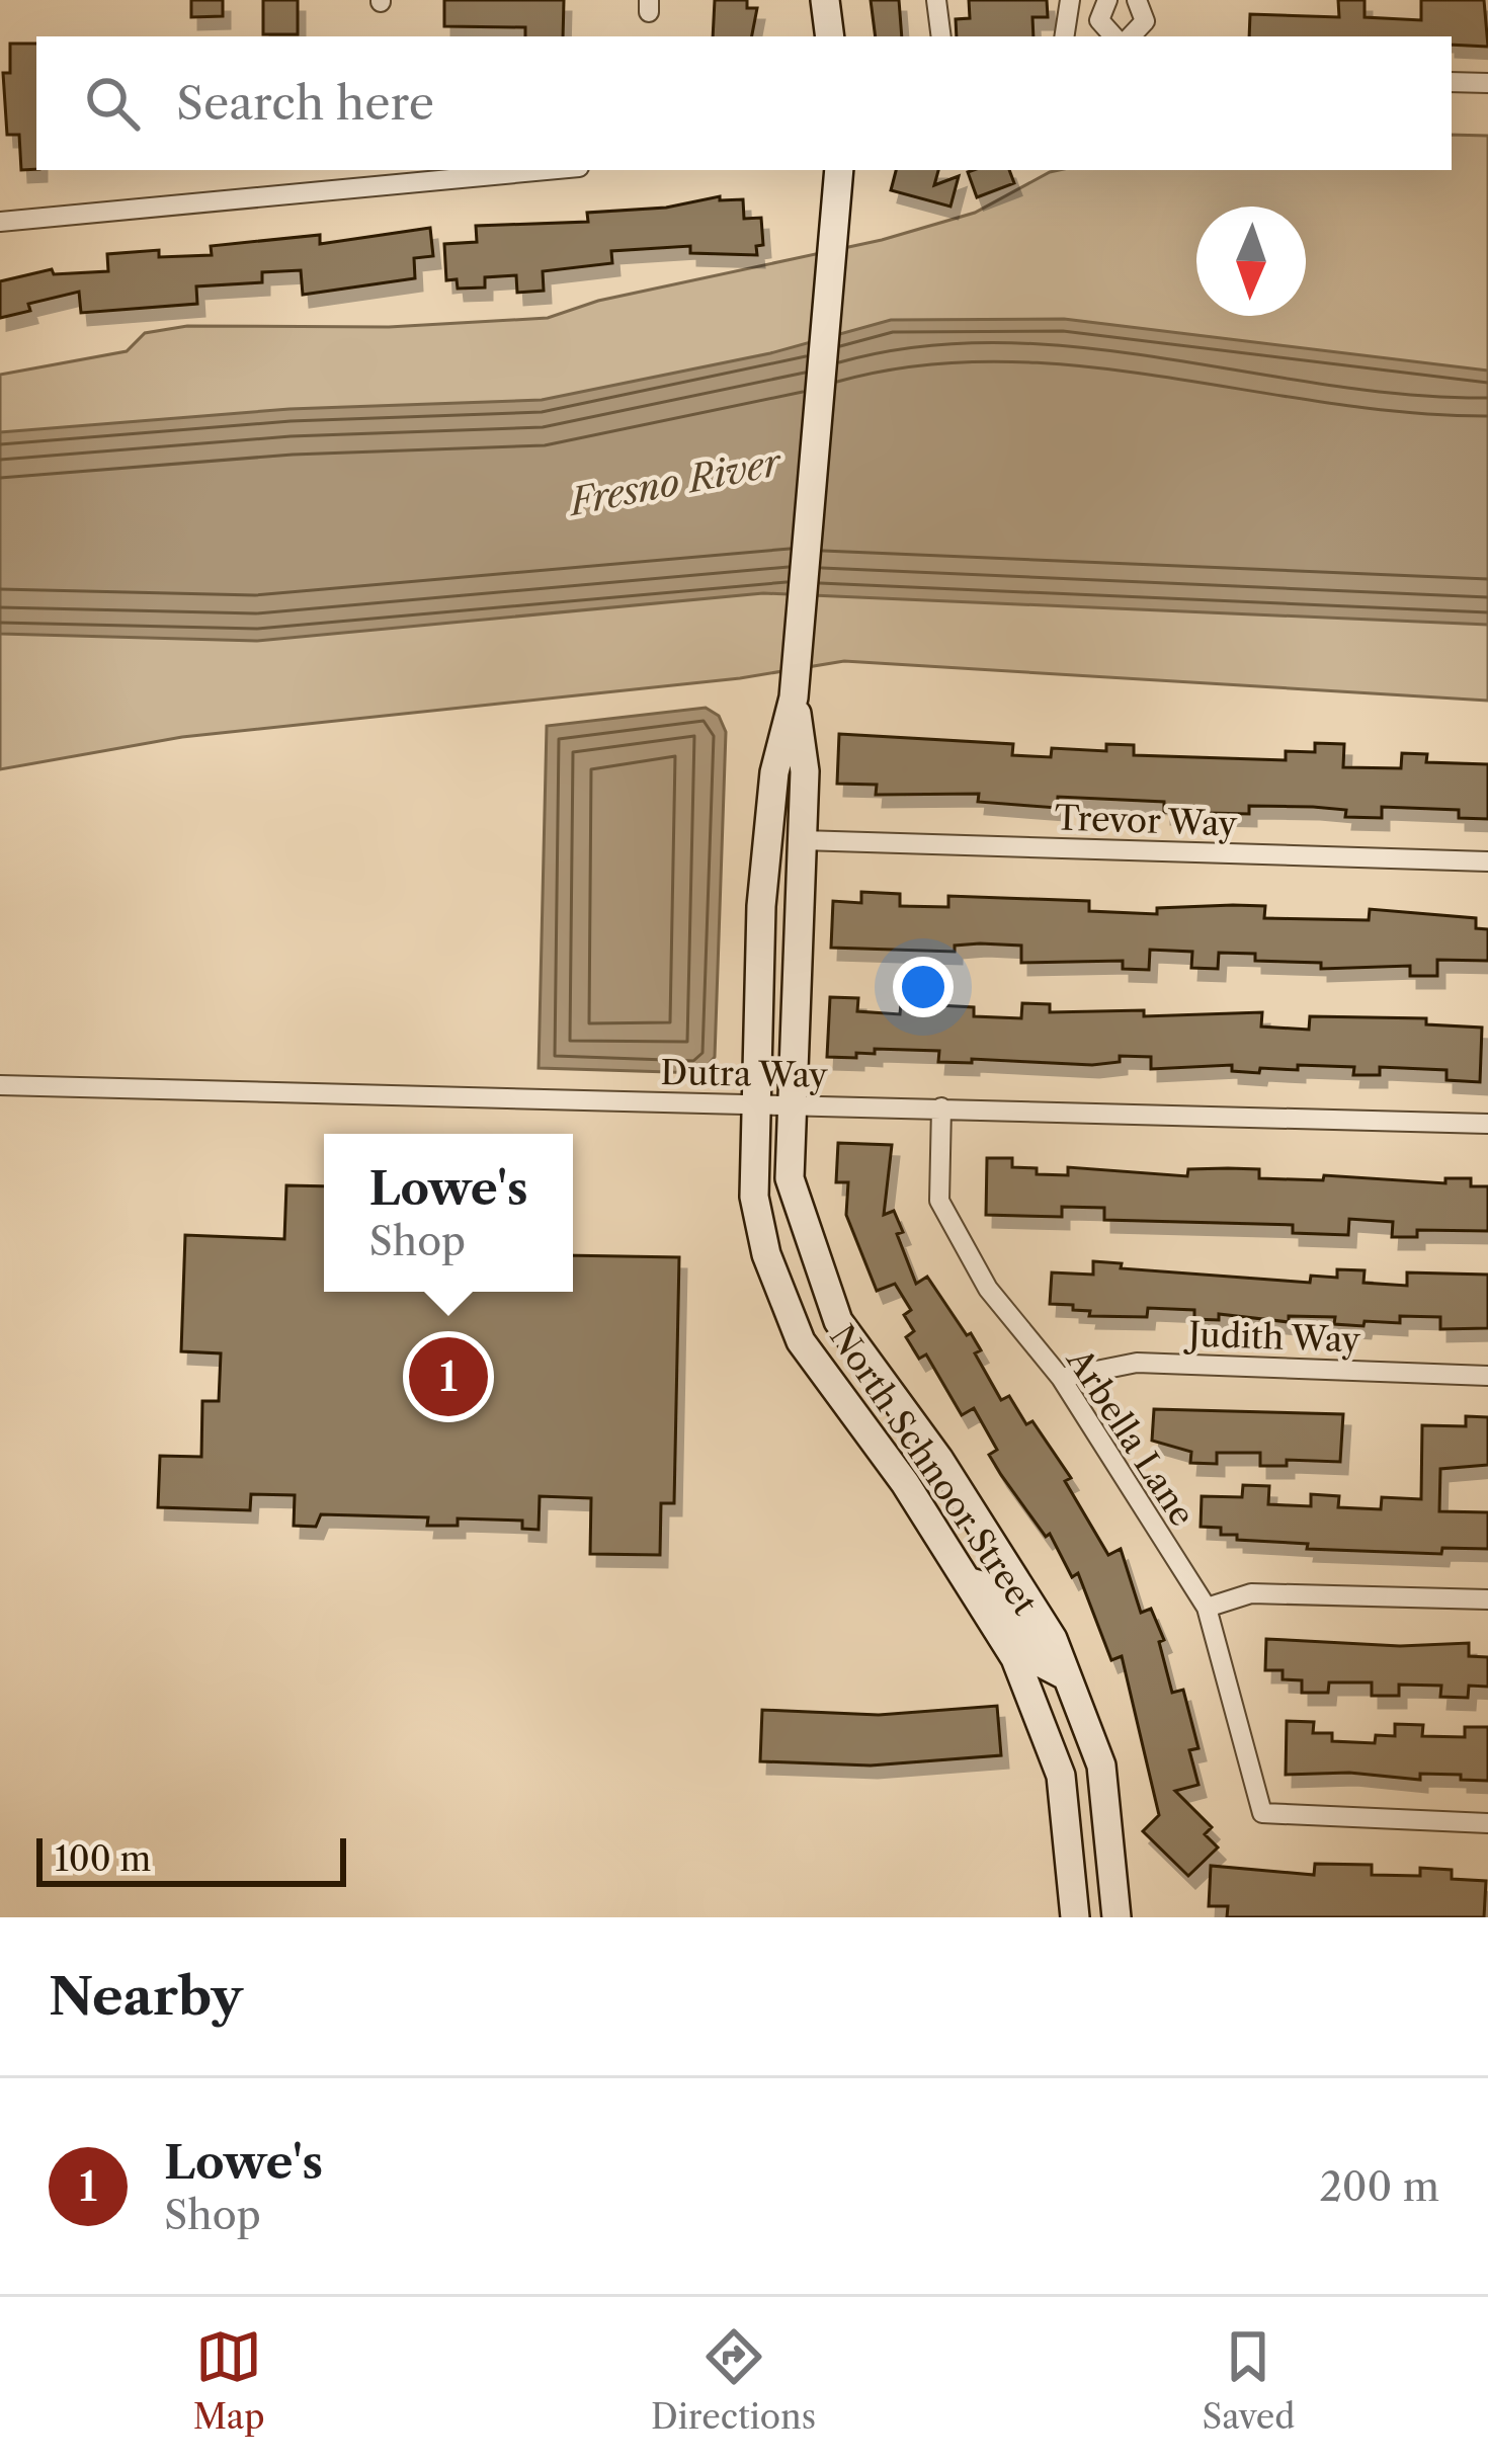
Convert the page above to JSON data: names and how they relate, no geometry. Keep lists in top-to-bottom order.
{
  "streets": {
    "street": [
      "Trevor Way",
      "Dutra Way",
      "Judith Way",
      "Arbella Lane",
      "North Schnoor Street"
    ]
  },
  "crossings": [
    ["Trevor Way", "North Schnoor Street"],
    ["Dutra Way", "Arbella Lane"],
    ["Dutra Way", "North Schnoor Street"],
    ["Judith Way", "Arbella Lane"]
  ],
  "water": ["Fresno River"],
  "scale_bar": "100 m",
  "north": "bottom",
  "page": {
    "search": "Search here",
    "popup": ["Lowe's", "Shop"],
    "pins": "1",
    "scale": "100 m",
    "heading": "Nearby",
    "list": [
      {
        "mark": "1",
        "name": "Lowe's",
        "note": "Shop",
        "value": "200 m"
      }
    ],
    "nav": ["Map", "Directions", "Saved"]
  }
}
